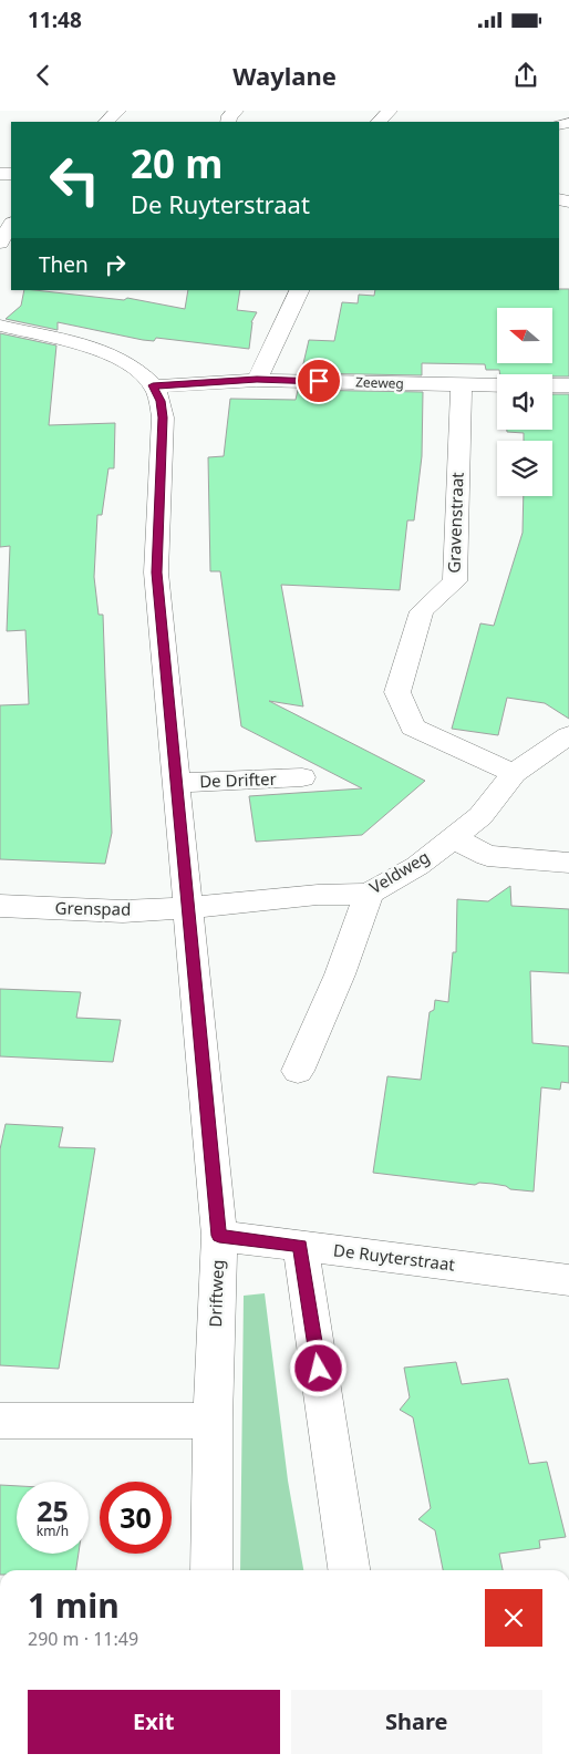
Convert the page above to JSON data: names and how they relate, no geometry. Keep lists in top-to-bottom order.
{
  "streets": {
    "street": [
      "Zeeweg",
      "Gravenstraat",
      "De Drifter",
      "Veldweg",
      "Grenspad",
      "De Ruyterstraat",
      "Driftweg"
    ]
  },
  "crossings": [
    ["Zeeweg", "Gravenstraat"],
    ["Zeeweg", "Driftweg"],
    ["Gravenstraat", "Veldweg"],
    ["De Drifter", "Driftweg"],
    ["Veldweg", "Grenspad"],
    ["Veldweg", "Driftweg"],
    ["Grenspad", "Driftweg"],
    ["De Ruyterstraat", "Driftweg"]
  ],
  "north": "left",
  "page": {
    "status": "11:48",
    "header": "Waylane",
    "turn": ["20 m", "De Ruyterstraat"],
    "then": "Then",
    "speed": "25 km/h",
    "limit": "30",
    "heading": ["1 min", "290 m · 11:49"],
    "buttons": ["Exit", "Share"]
  }
}
